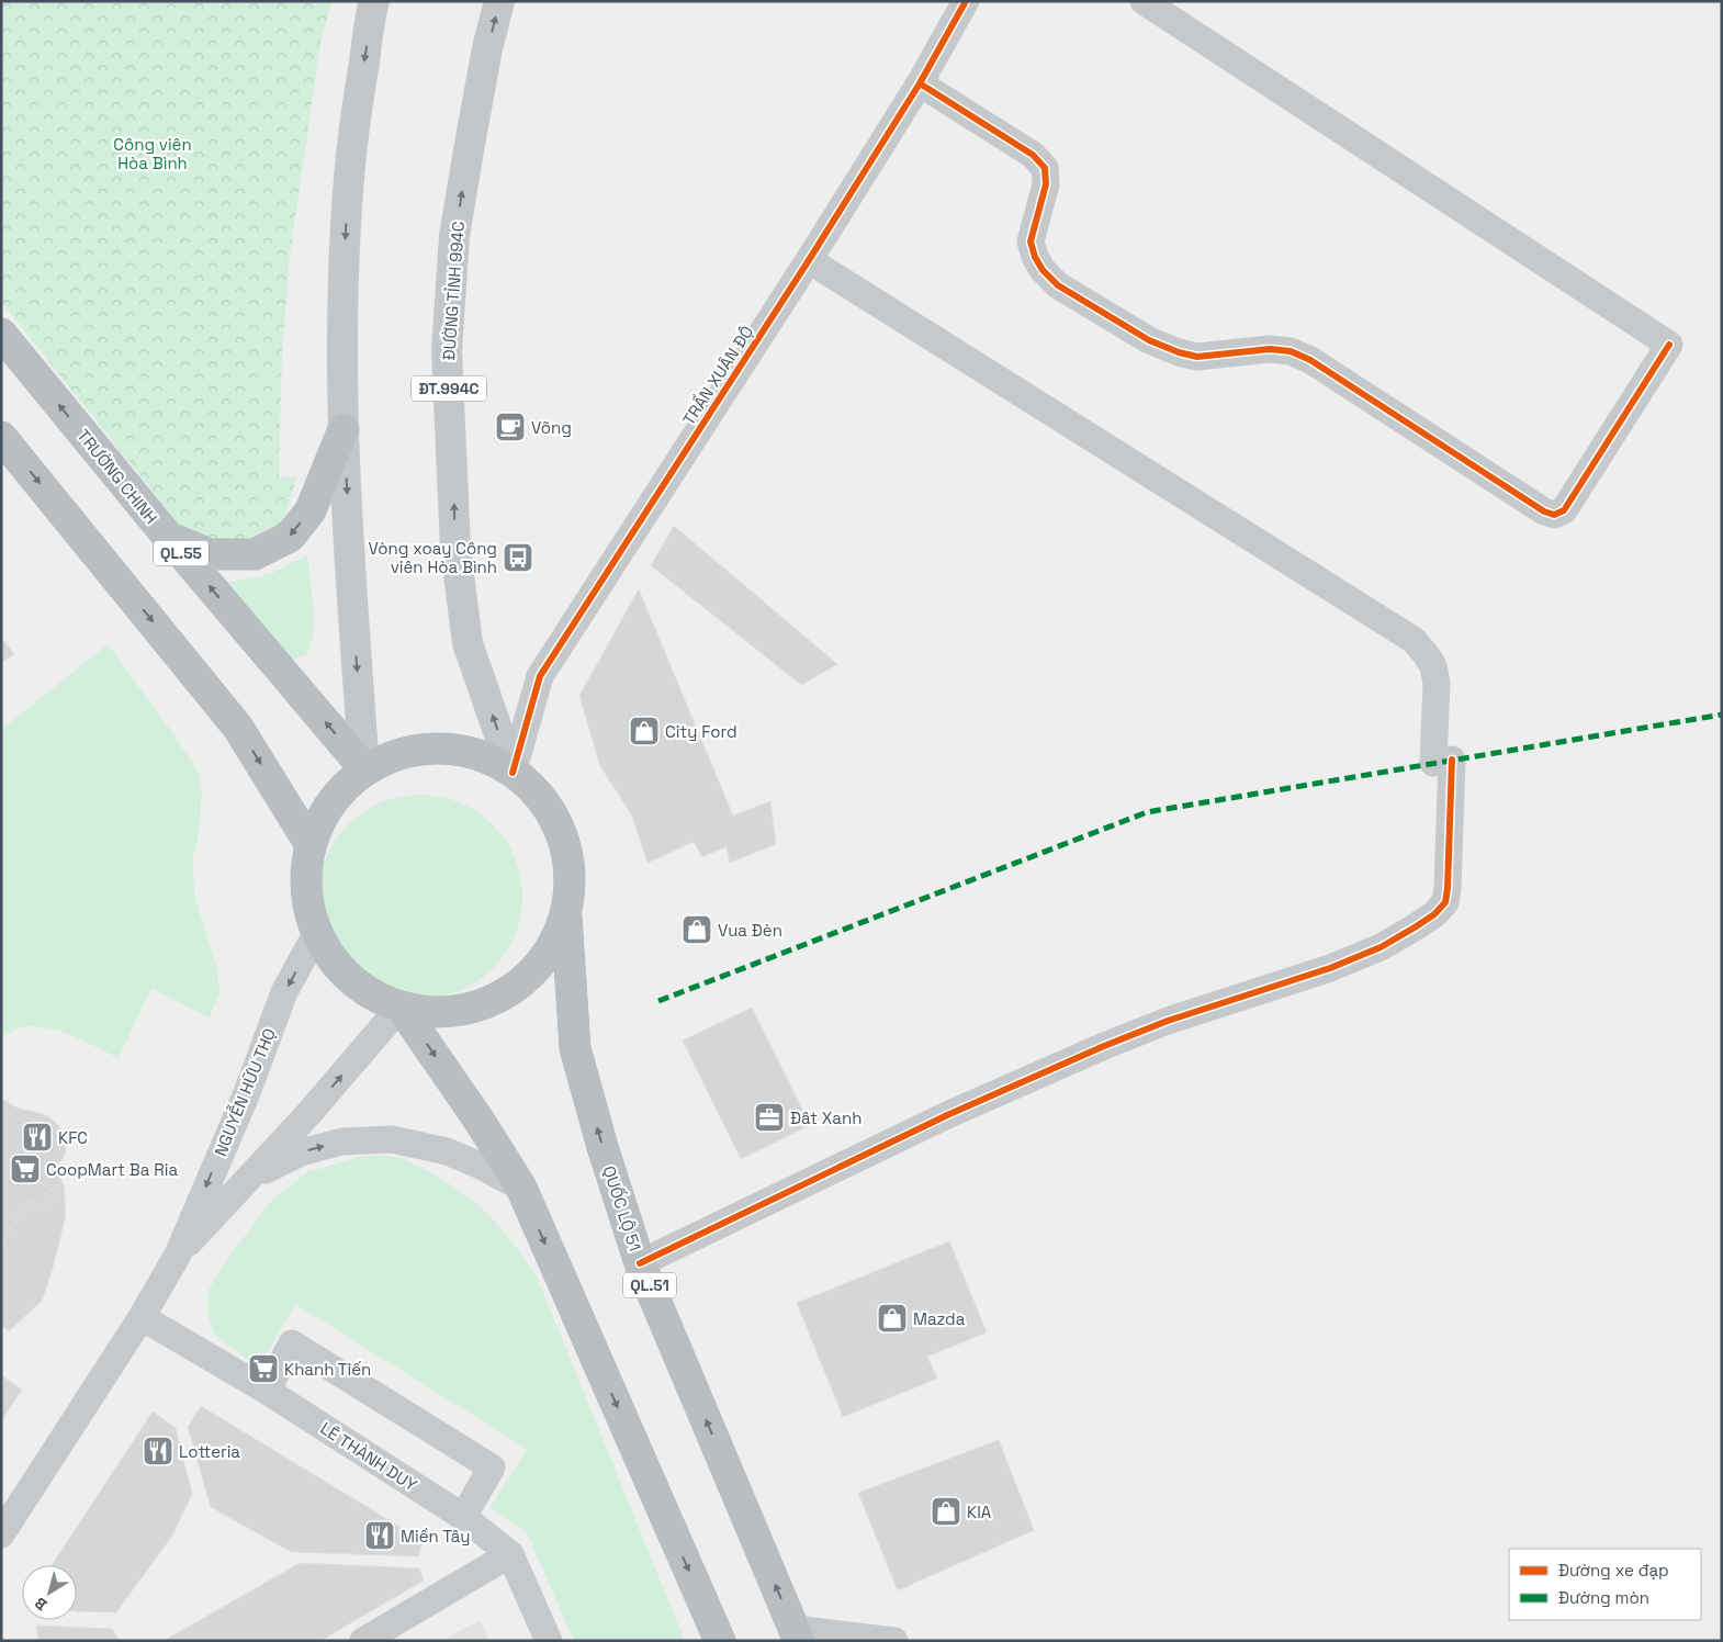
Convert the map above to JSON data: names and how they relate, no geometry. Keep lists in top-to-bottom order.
{
  "streets": {
    "highway": [
      "TRƯỜNG CHINH",
      "QL.55",
      "QUỐC LỘ 51",
      "QL.51"
    ],
    "main road": ["ĐƯỜNG TỈNH 994C", "ĐT.994C"],
    "street": ["TRẦN XUÂN ĐỘ", "NGUYỄN HỮU THỌ", "LÊ THÀNH DUY"]
  },
  "crossings": [
    ["ĐƯỜNG TỈNH 994C", "TRẦN XUÂN ĐỘ"],
    ["NGUYỄN HỮU THỌ", "LÊ THÀNH DUY"]
  ],
  "parks": ["Công viên Hòa Bình"],
  "places": {
    "cafe": ["Võng"],
    "bus stop": ["Vòng xoay Công viên Hòa Bình"],
    "shop": [
      "City Ford",
      "Vua Đèn",
      "Mazda",
      "KIA"
    ],
    "office": ["Đât Xanh"],
    "restaurant": ["KFC", "Lotteria", "Miền Tây"],
    "supermarket": ["CoopMart Ba Ria", "Khanh Tiến"]
  },
  "legend": ["Đường xe đạp", "Đường mòn"],
  "north": "bottom left"
}
